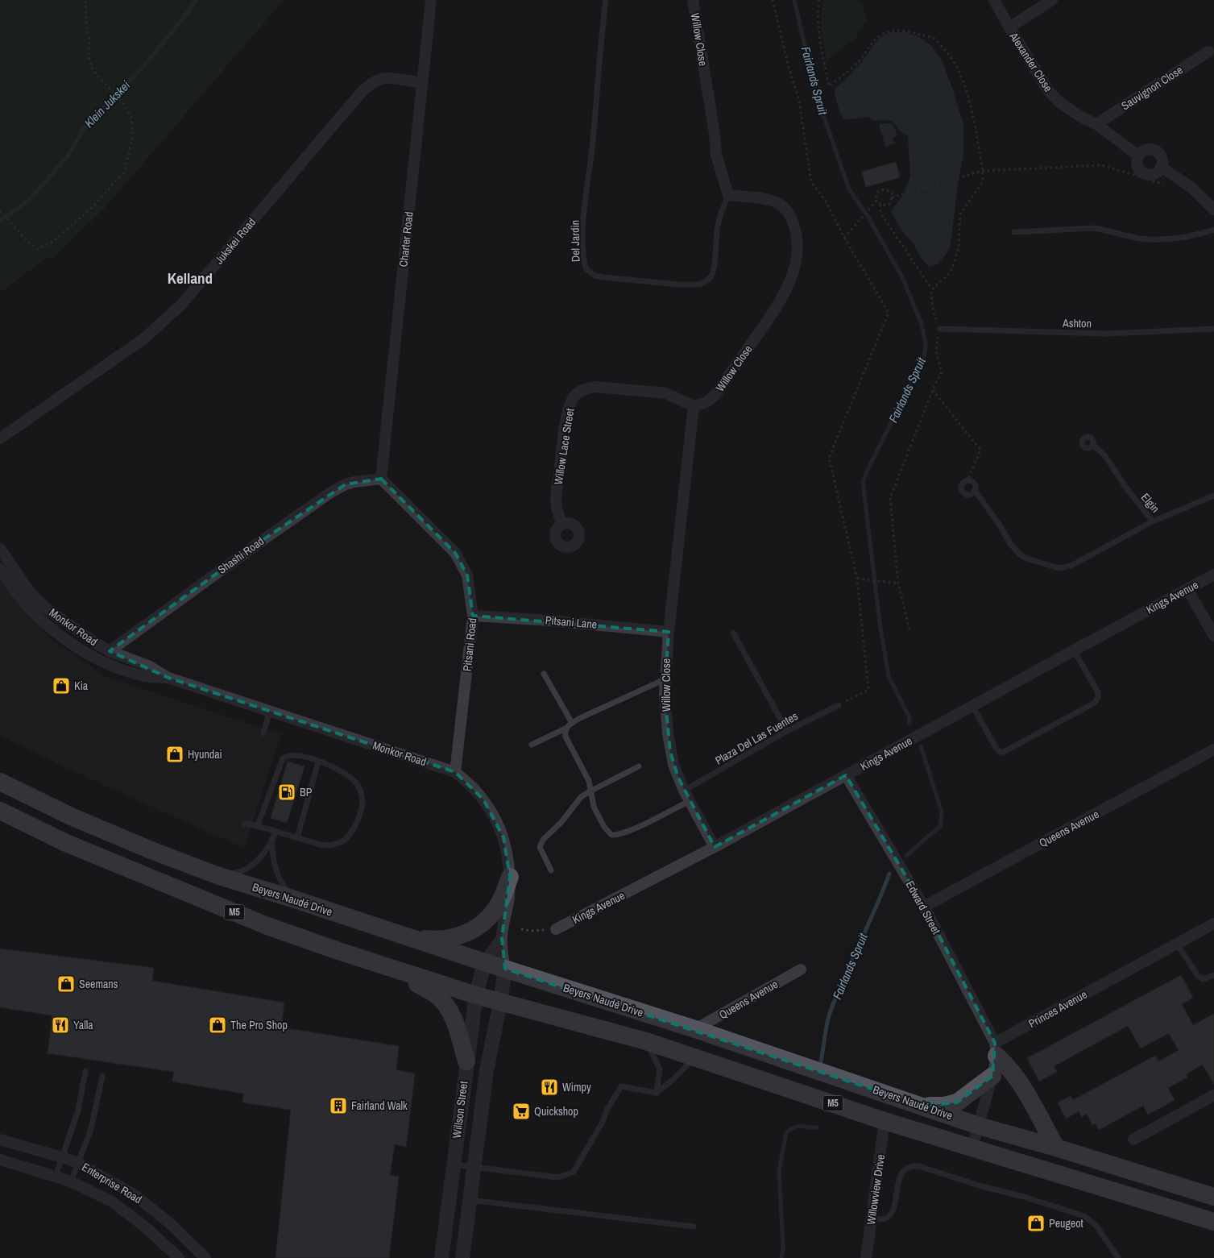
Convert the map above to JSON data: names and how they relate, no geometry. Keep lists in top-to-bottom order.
{
  "streets": {
    "main road": ["Beyers Naudé Drive", "M5"],
    "street": [
      "Willow Close",
      "Alexander Close",
      "Sauvignon Close",
      "Charter Road",
      "Jukskei Road",
      "Willow Lace Street",
      "Shashi Road",
      "Kings Avenue",
      "Pitsani Lane",
      "Monkor Road",
      "Pitsani Road",
      "Queens Avenue",
      "Edward Street",
      "Princes Avenue",
      "Willson Street",
      "Enterprise Road",
      "Willowview Drive"
    ],
    "lane": [
      "Del Jardin",
      "Ashton",
      "Elgin",
      "Plaza Del Las Fuentes"
    ]
  },
  "crossings": [
    ["Willow Close", "Del Jardin"],
    ["Willow Close", "Willow Lace Street"],
    ["Willow Close", "Kings Avenue"],
    ["Willow Close", "Pitsani Lane"],
    ["Willow Close", "Plaza Del Las Fuentes"],
    ["Alexander Close", "Sauvignon Close"],
    ["Charter Road", "Jukskei Road"],
    ["Charter Road", "Shashi Road"],
    ["Charter Road", "Pitsani Road"],
    ["Shashi Road", "Monkor Road"],
    ["Shashi Road", "Pitsani Road"],
    ["Kings Avenue", "Edward Street"],
    ["Pitsani Lane", "Pitsani Road"],
    ["Monkor Road", "Pitsani Road"],
    ["Monkor Road", "Beyers Naudé Drive"],
    ["Monkor Road", "Willson Street"],
    ["Queens Avenue", "Beyers Naudé Drive"],
    ["Queens Avenue", "Edward Street"],
    ["Beyers Naudé Drive", "Willson Street"],
    ["Edward Street", "Princes Avenue"],
    ["M5", "Willson Street"],
    ["M5", "Willowview Drive"]
  ],
  "districts": ["Kelland"],
  "water": ["Fairlands Spruit", "Klein Jukskei"],
  "places": {
    "shop": [
      "Kia",
      "Hyundai",
      "Seemans",
      "The Pro Shop",
      "Peugeot"
    ],
    "fuel station": ["BP"],
    "restaurant": ["Yalla", "Wimpy"],
    "building": ["Fairland Walk"],
    "supermarket": ["Quickshop"]
  }
}
